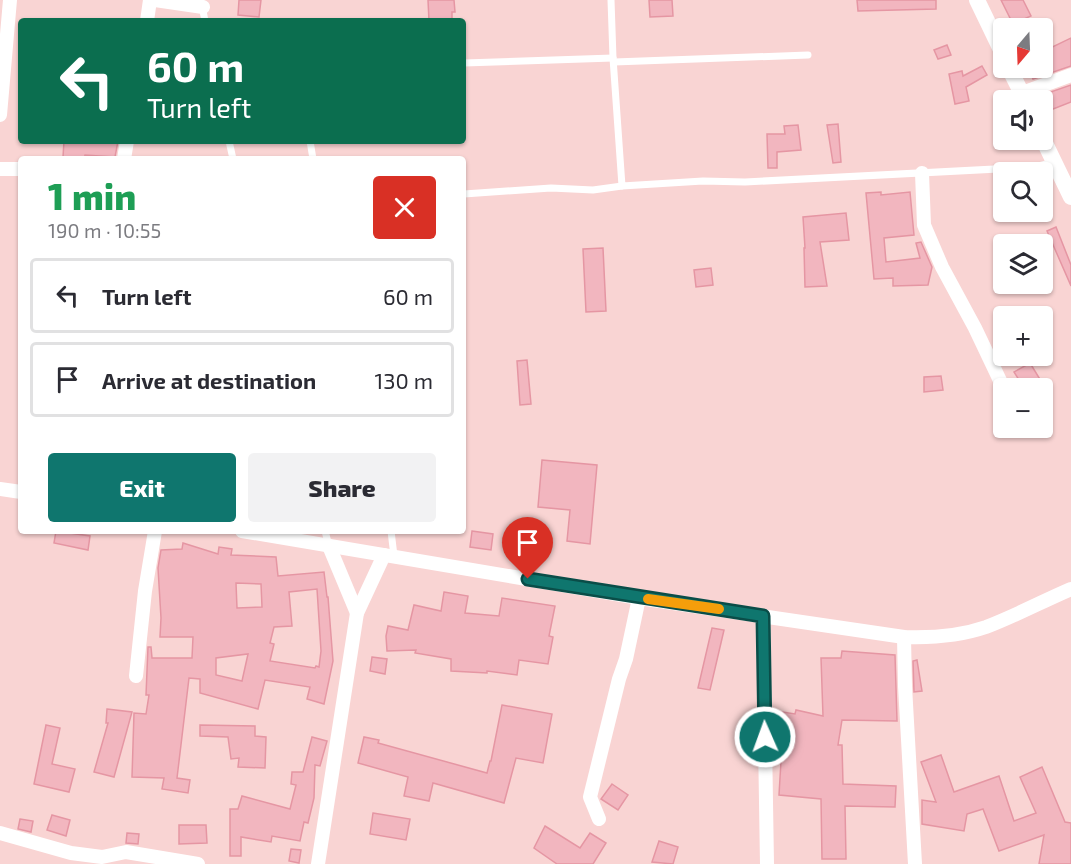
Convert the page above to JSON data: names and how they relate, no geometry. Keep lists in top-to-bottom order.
{
  "north": "bottom",
  "page": {
    "map_buttons": ["+", "−"],
    "turn": ["60 m", "Turn left"],
    "heading": ["1 min", "190 m · 10:55"],
    "list": [
      {
        "name": "Turn left",
        "value": "60 m"
      },
      {
        "name": "Arrive at destination",
        "value": "130 m"
      }
    ],
    "buttons": ["Exit", "Share"]
  }
}
